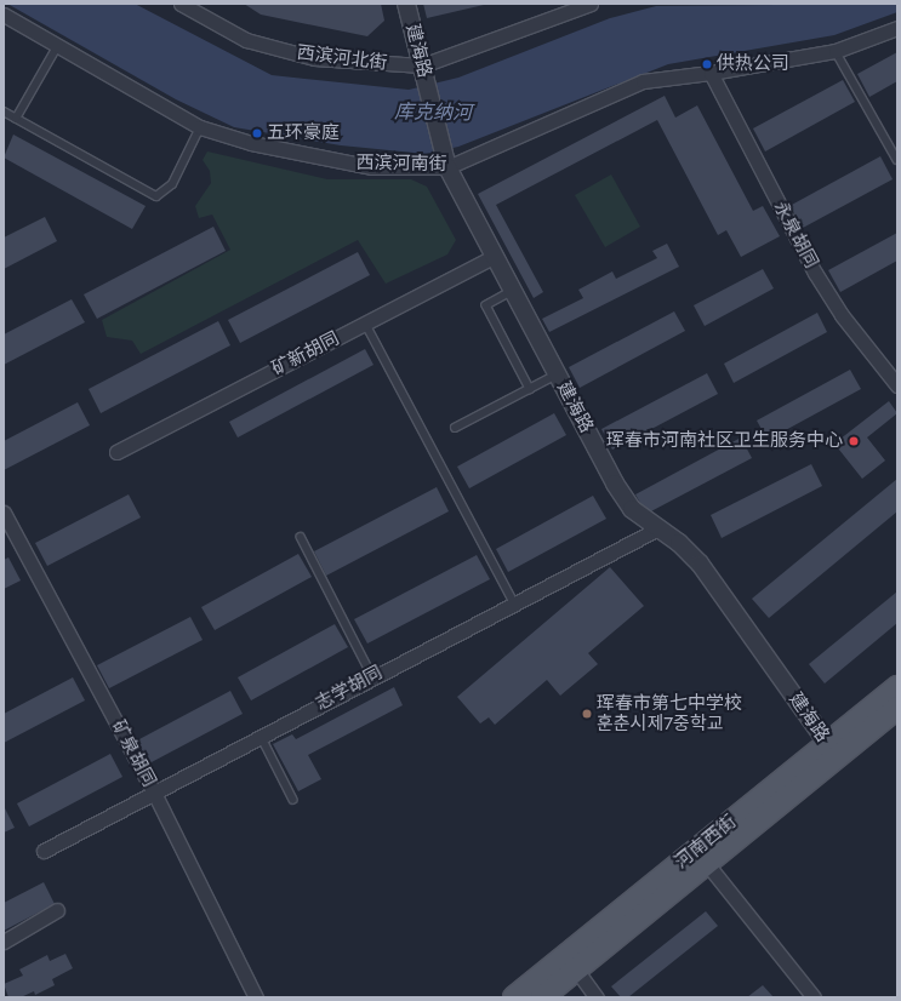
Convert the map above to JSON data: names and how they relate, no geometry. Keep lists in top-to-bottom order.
{
  "streets": {
    "main road": ["河南西街"],
    "street": [
      "建海路",
      "西滨河北街",
      "西滨河南街",
      "永泉胡同",
      "矿新胡同",
      "志学胡同",
      "矿泉胡同"
    ]
  },
  "crossings": [
    ["建海路", "西滨河北街"],
    ["建海路", "西滨河南街"],
    ["建海路", "矿新胡同"],
    ["建海路", "志学胡同"],
    ["建海路", "河南西街"],
    ["西滨河南街", "永泉胡同"],
    ["志学胡同", "矿泉胡同"]
  ],
  "water": ["库克纳河"],
  "places": [
    "供热公司",
    "五环豪庭",
    "珲春市河南社区卫生服务中心",
    "珲春市第七中学校 훈춘시제7중학교"
  ]
}
